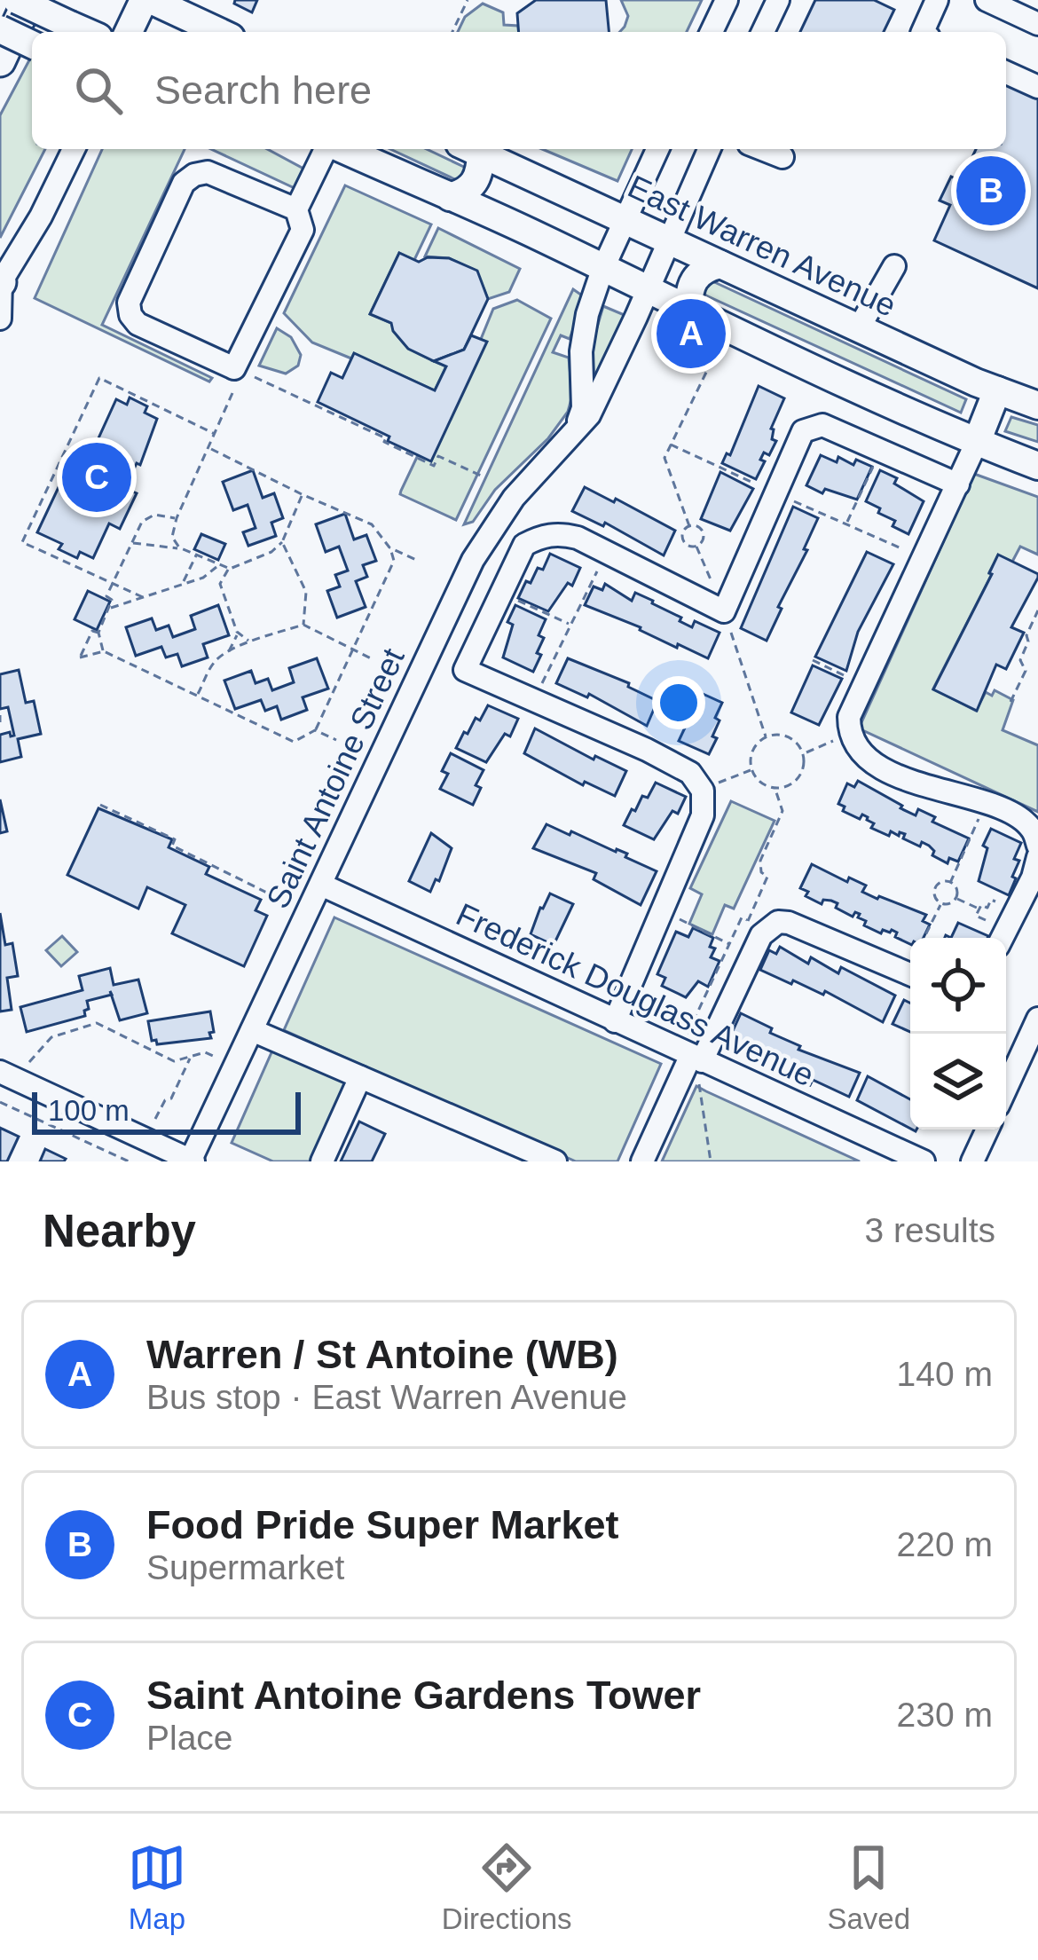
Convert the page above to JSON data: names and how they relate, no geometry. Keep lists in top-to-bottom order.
{
  "streets": {
    "main road": ["East Warren Avenue"],
    "street": ["Saint Antoine Street", "Frederick Douglass Avenue"]
  },
  "crossings": [
    ["East Warren Avenue", "Saint Antoine Street"],
    ["Saint Antoine Street", "Frederick Douglass Avenue"]
  ],
  "scale_bar": "100 m",
  "page": {
    "search": "Search here",
    "pins": ["B", "A", "C"],
    "scale": "100 m",
    "heading": ["Nearby", "3 results"],
    "list": [
      {
        "mark": "A",
        "name": "Warren / St Antoine (WB)",
        "note": "Bus stop · East Warren Avenue",
        "value": "140 m"
      },
      {
        "mark": "B",
        "name": "Food Pride Super Market",
        "note": "Supermarket",
        "value": "220 m"
      },
      {
        "mark": "C",
        "name": "Saint Antoine Gardens Tower",
        "note": "Place",
        "value": "230 m"
      }
    ],
    "nav": ["Map", "Directions", "Saved"]
  }
}
